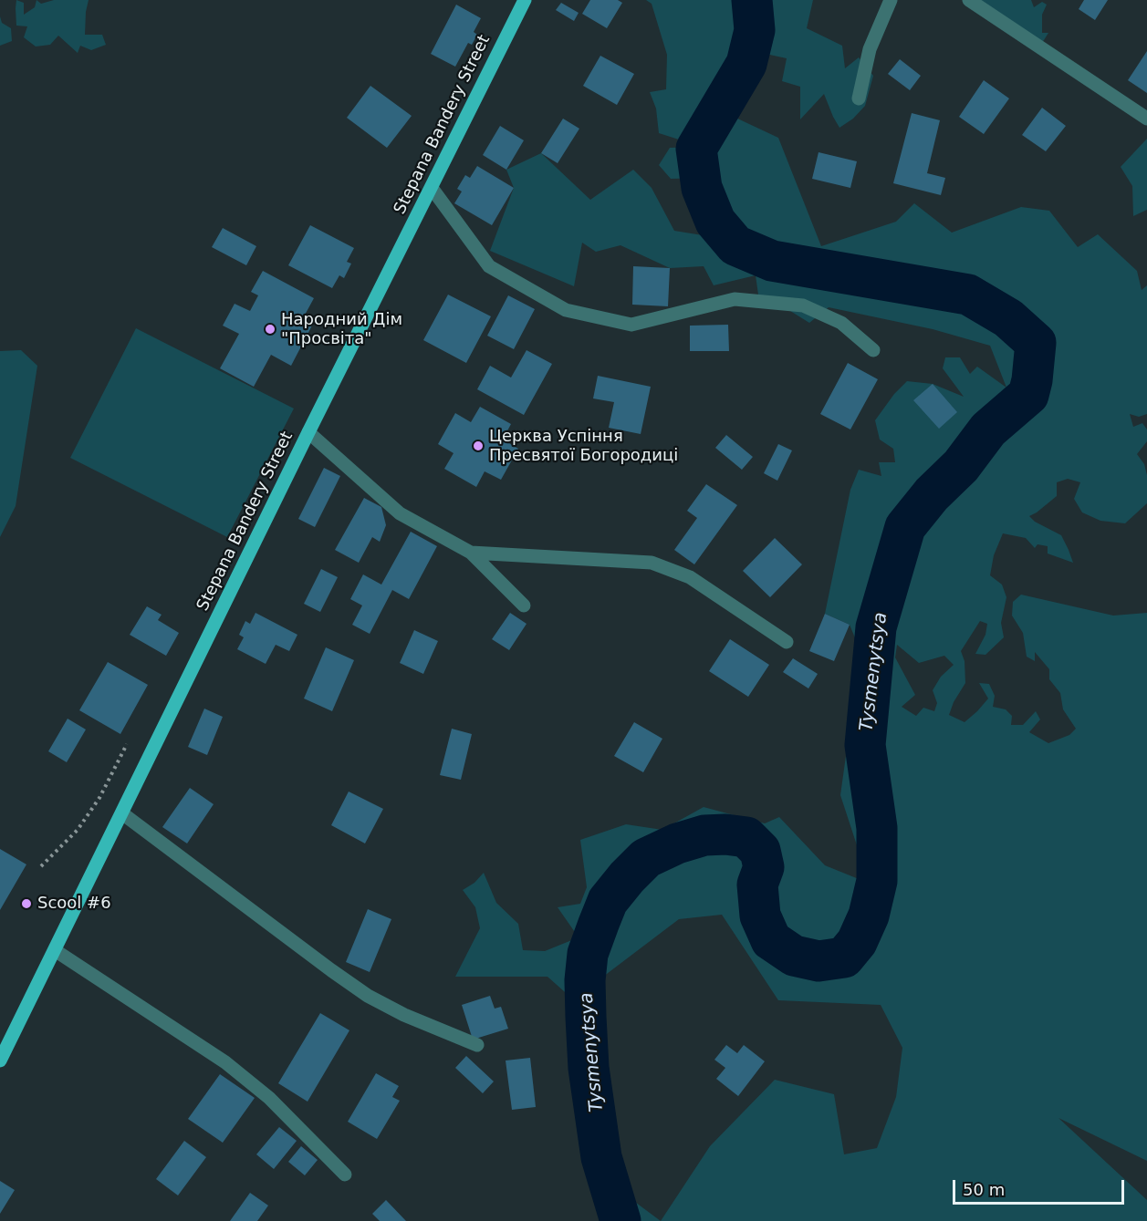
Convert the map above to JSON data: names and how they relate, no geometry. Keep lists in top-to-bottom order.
{
  "streets": {
    "main road": ["Stepana Bandery Street"]
  },
  "water": ["Tysmenytsya"],
  "places": ["Народний Дім \"Просвіта\"", "Церква Успіння Пресвятої Богородиці", "Scool #6"],
  "scale_bar": "50 m"
}
